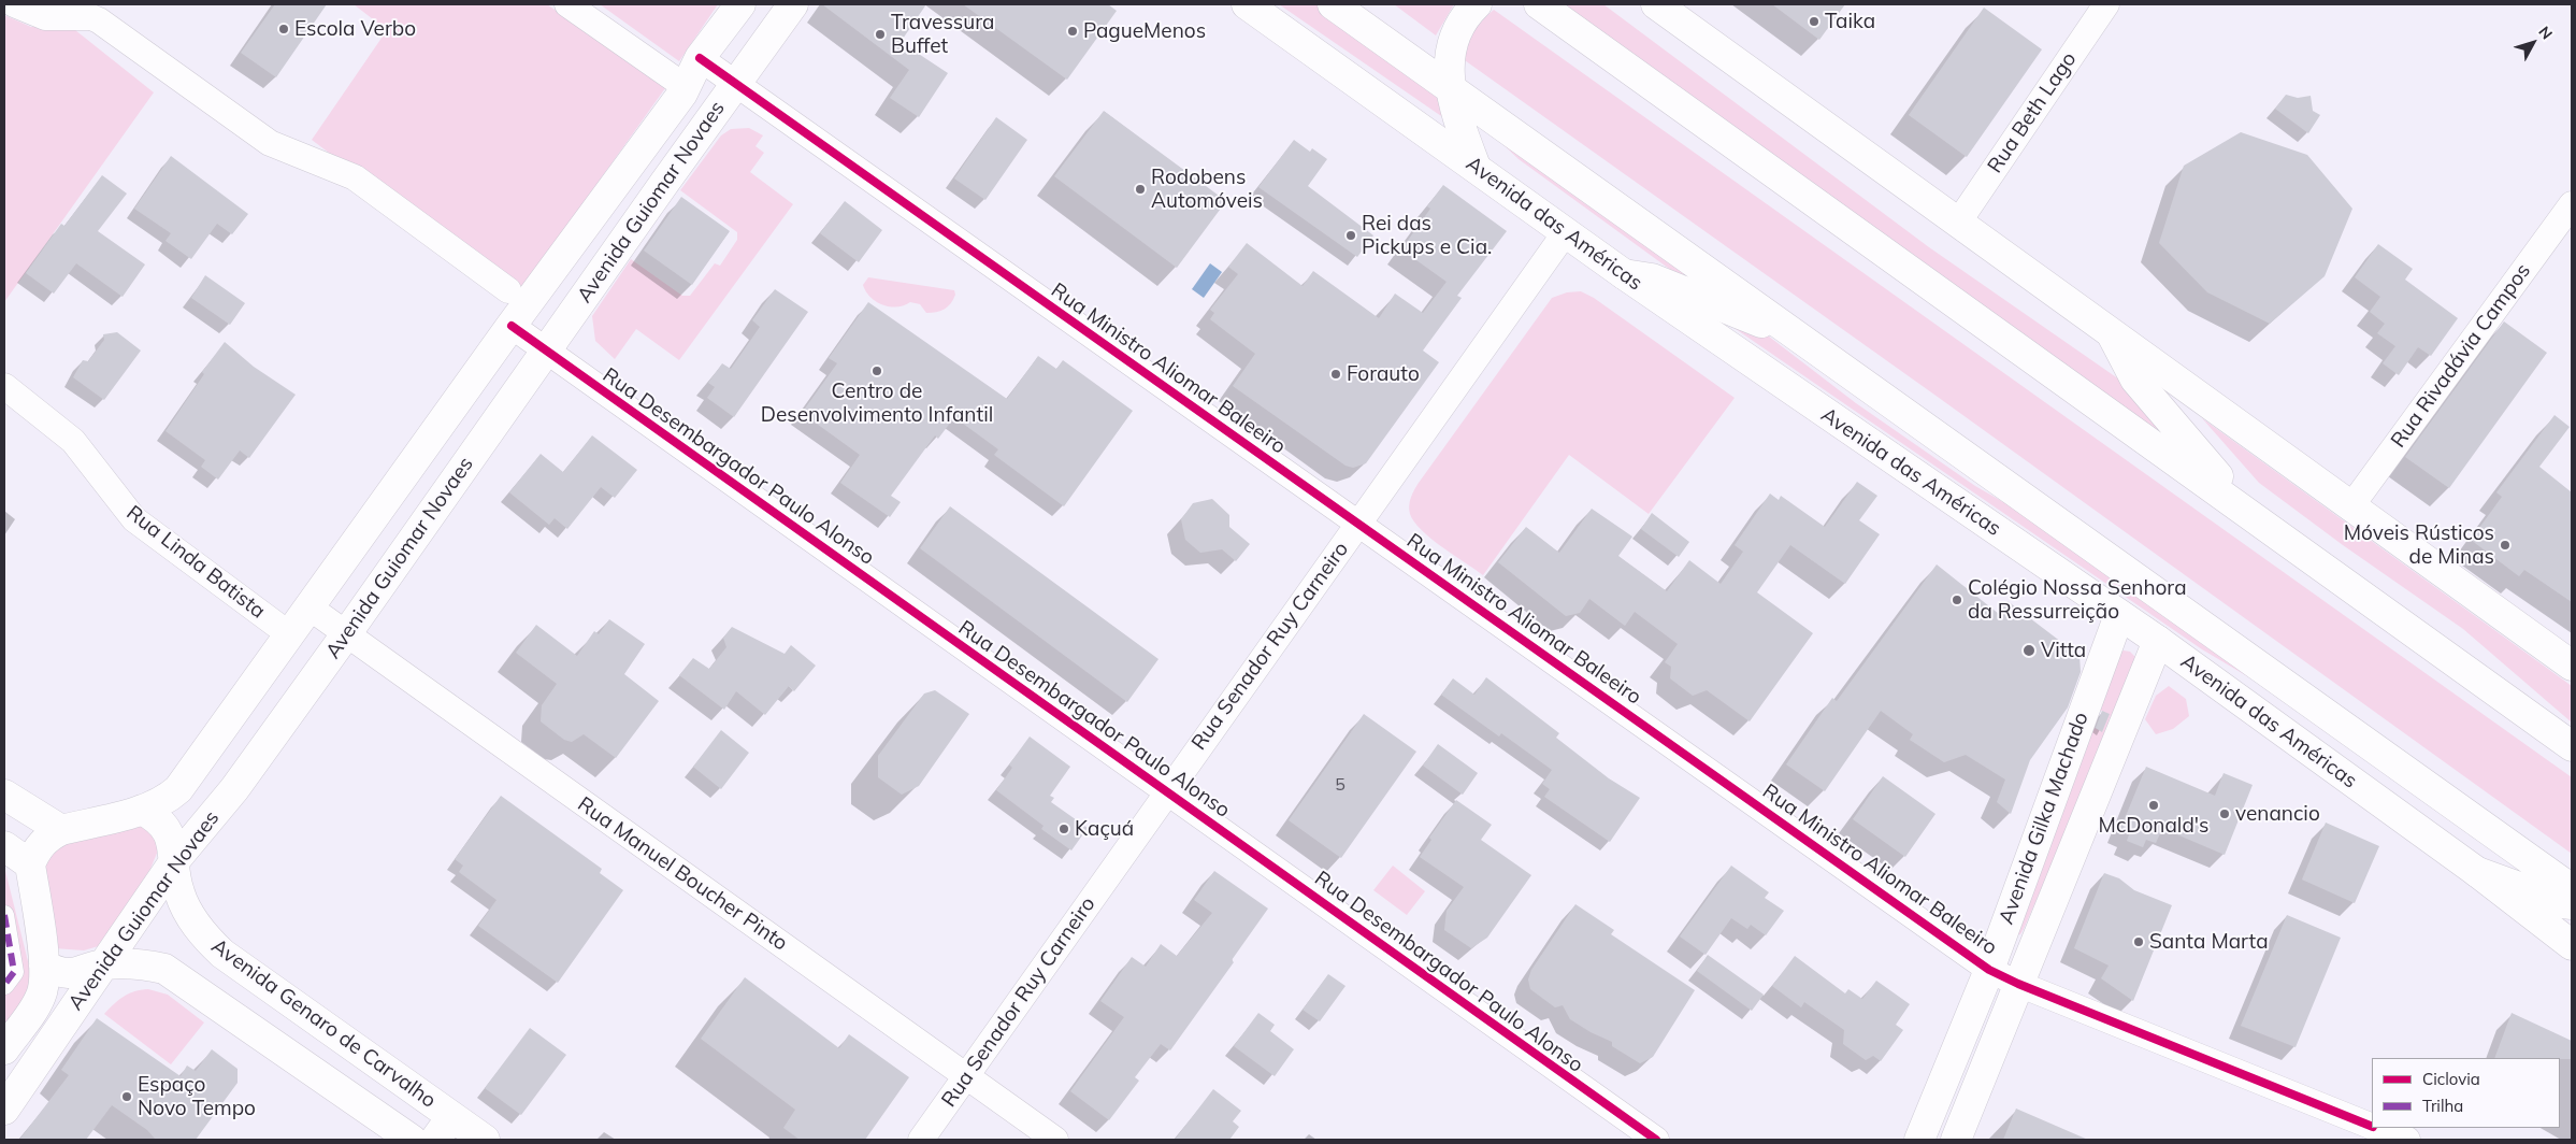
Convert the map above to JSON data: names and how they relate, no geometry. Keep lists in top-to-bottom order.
{
  "streets": {
    "main road": [
      "Avenida Guiomar Novaes",
      "Avenida das Américas",
      "Avenida Gilka Machado",
      "Avenida Genaro de Carvalho"
    ],
    "street": [
      "Rua Beth Lago",
      "Rua Rivadávia Campos",
      "Rua Ministro Aliomar Baleeiro",
      "Rua Desembargador Paulo Alonso",
      "Rua Linda Batista",
      "Rua Senador Ruy Carneiro",
      "Rua Manuel Boucher Pinto"
    ]
  },
  "crossings": [
    ["Avenida Guiomar Novaes", "Rua Ministro Aliomar Baleeiro"],
    ["Avenida Guiomar Novaes", "Rua Desembargador Paulo Alonso"],
    ["Avenida Guiomar Novaes", "Rua Manuel Boucher Pinto"],
    ["Avenida Guiomar Novaes", "Avenida Genaro de Carvalho"],
    ["Avenida das Américas", "Rua Senador Ruy Carneiro"],
    ["Avenida das Américas", "Avenida Gilka Machado"],
    ["Rua Ministro Aliomar Baleeiro", "Rua Senador Ruy Carneiro"],
    ["Rua Ministro Aliomar Baleeiro", "Avenida Gilka Machado"],
    ["Rua Desembargador Paulo Alonso", "Rua Senador Ruy Carneiro"],
    ["Rua Senador Ruy Carneiro", "Rua Manuel Boucher Pinto"]
  ],
  "places": [
    "Taika",
    "Escola Verbo",
    "PagueMenos",
    "Travessura Buffet",
    "Rodobens Automóveis",
    "Rei das Pickups e Cia.",
    "Centro de Desenvolvimento Infantil",
    "Forauto",
    "Móveis Rústicos de Minas",
    "Colégio Nossa Senhora da Ressurreição",
    "Vitta",
    "McDonald's",
    "venancio",
    "Kaçuá",
    "Santa Marta",
    "Espaço Novo Tempo"
  ],
  "house_numbers": ["5"],
  "legend": ["Ciclovia", "Trilha"],
  "north": "top right"
}
